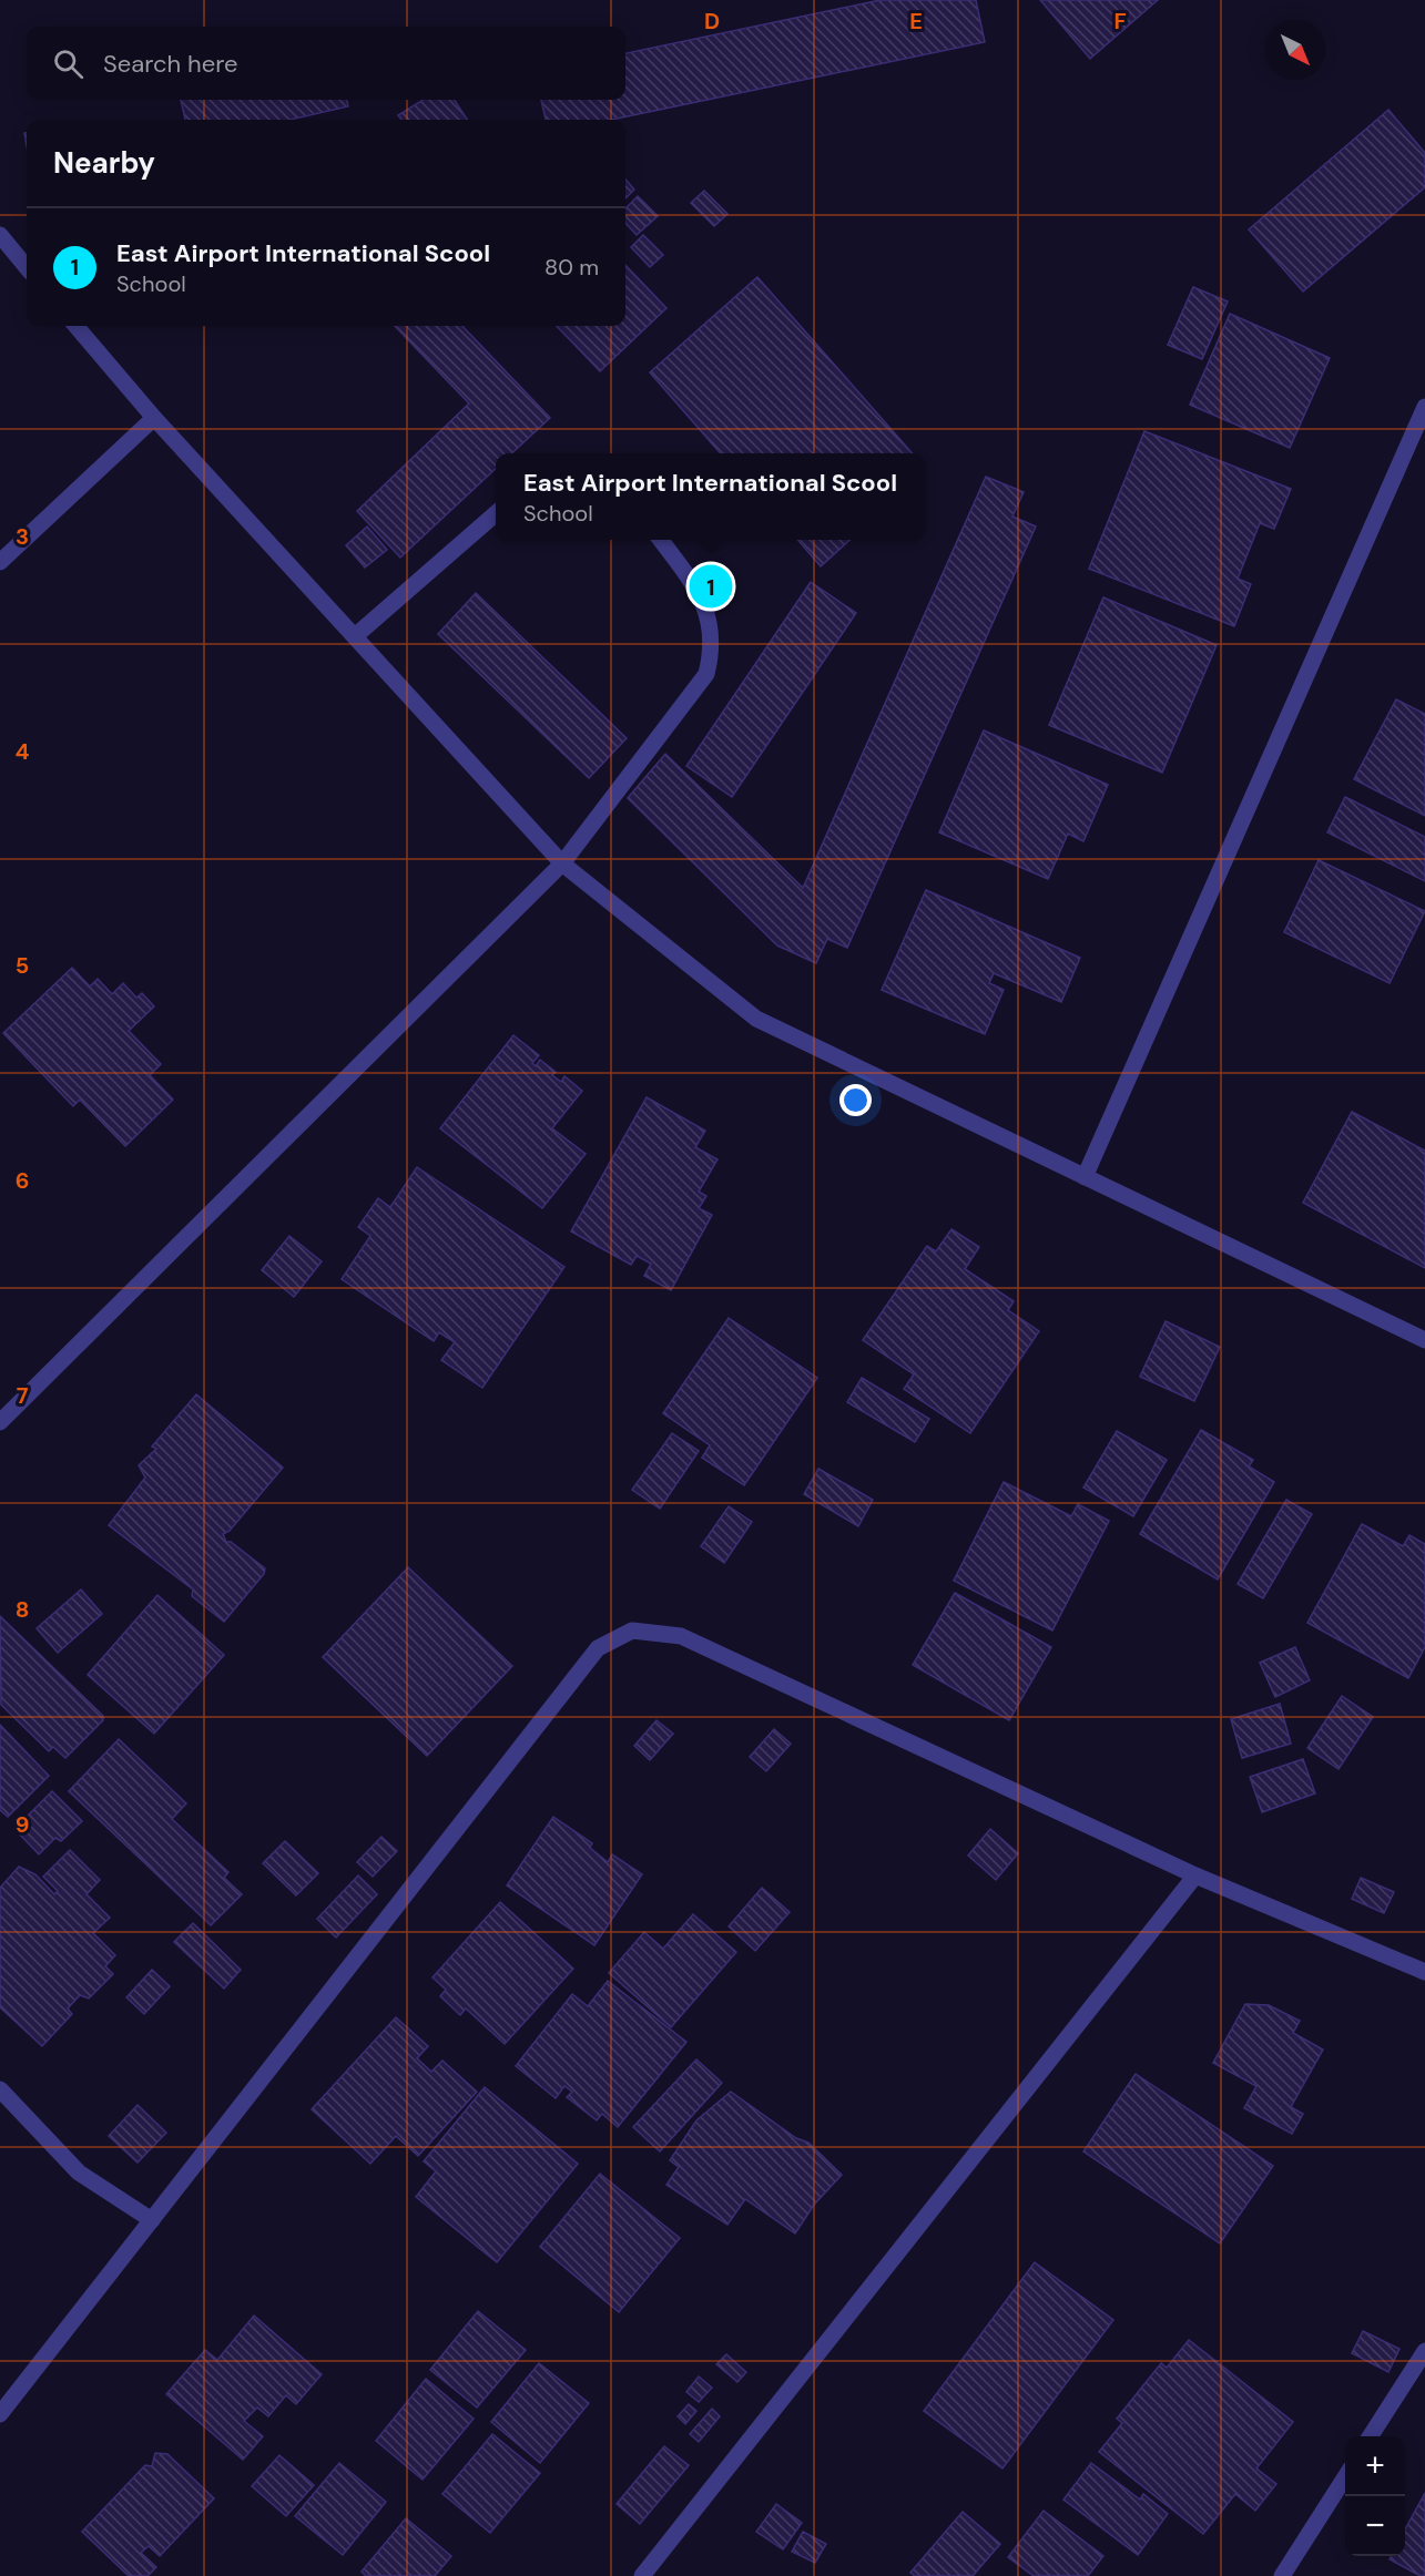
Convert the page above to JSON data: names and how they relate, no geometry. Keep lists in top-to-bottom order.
{
  "north": "bottom right",
  "page": {
    "search": "Search here",
    "heading": "Nearby",
    "list": [
      {
        "mark": "1",
        "name": "East Airport International Scool",
        "note": "School",
        "value": "80 m"
      }
    ],
    "popup": ["East Airport International Scool", "School"],
    "pins": "1",
    "map_buttons": ["+", "−"]
  },
  "grid": {
    "columns": ["D", "E", "F"],
    "rows": [
      "3",
      "4",
      "5",
      "6",
      "7",
      "8",
      "9"
    ]
  }
}
